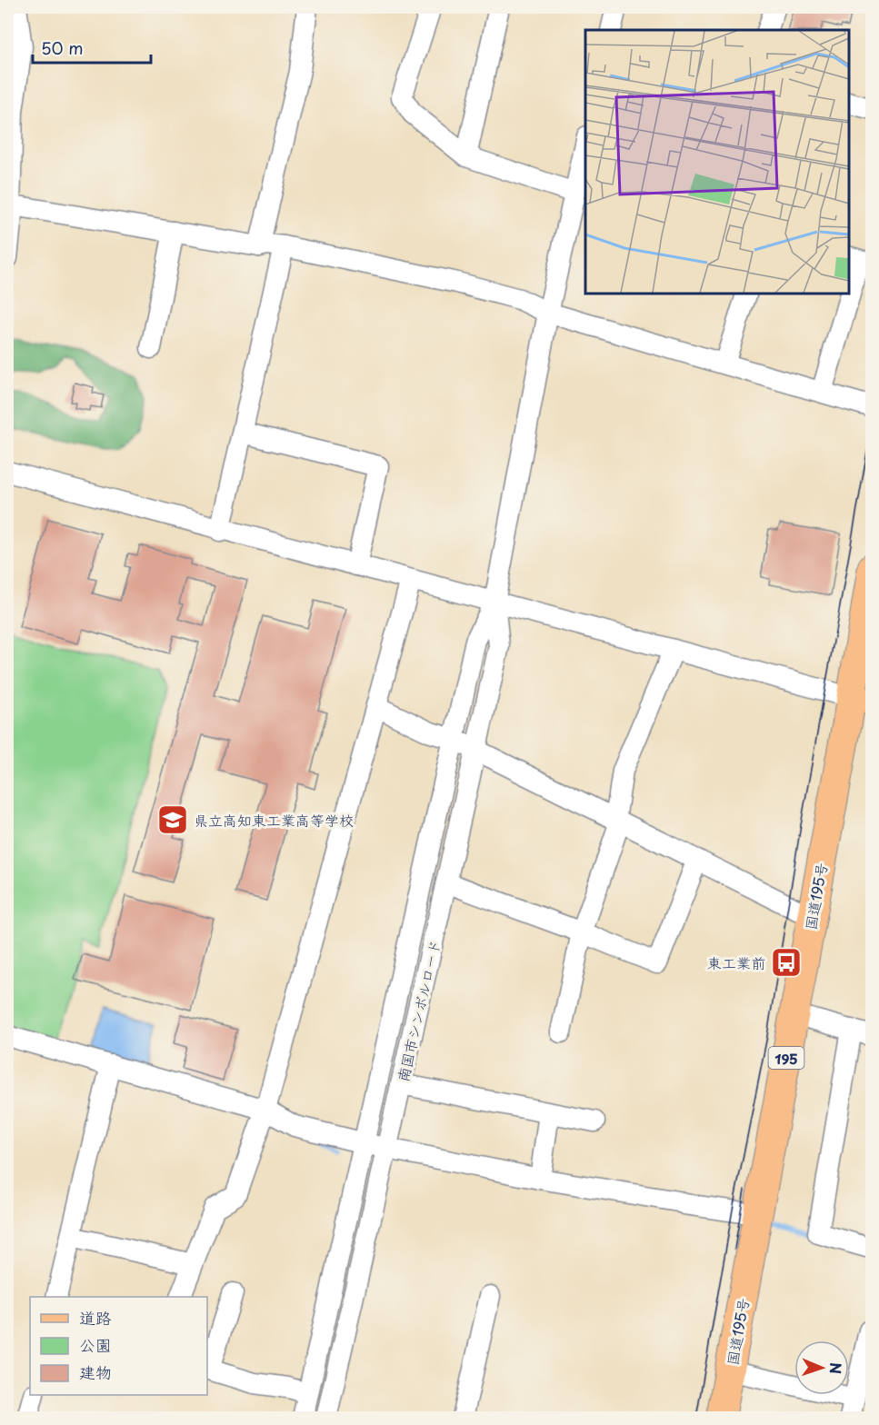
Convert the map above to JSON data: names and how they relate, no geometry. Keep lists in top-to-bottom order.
{
  "streets": {
    "highway": ["国道195号", "195"],
    "street": ["南国市シンボルロード"]
  },
  "places": {
    "school or university": ["県立高知東工業高等学校"],
    "bus stop": ["東工業前"]
  },
  "legend": ["道路", "公園", "建物"],
  "scale_bar": "50 m",
  "north": "right"
}
